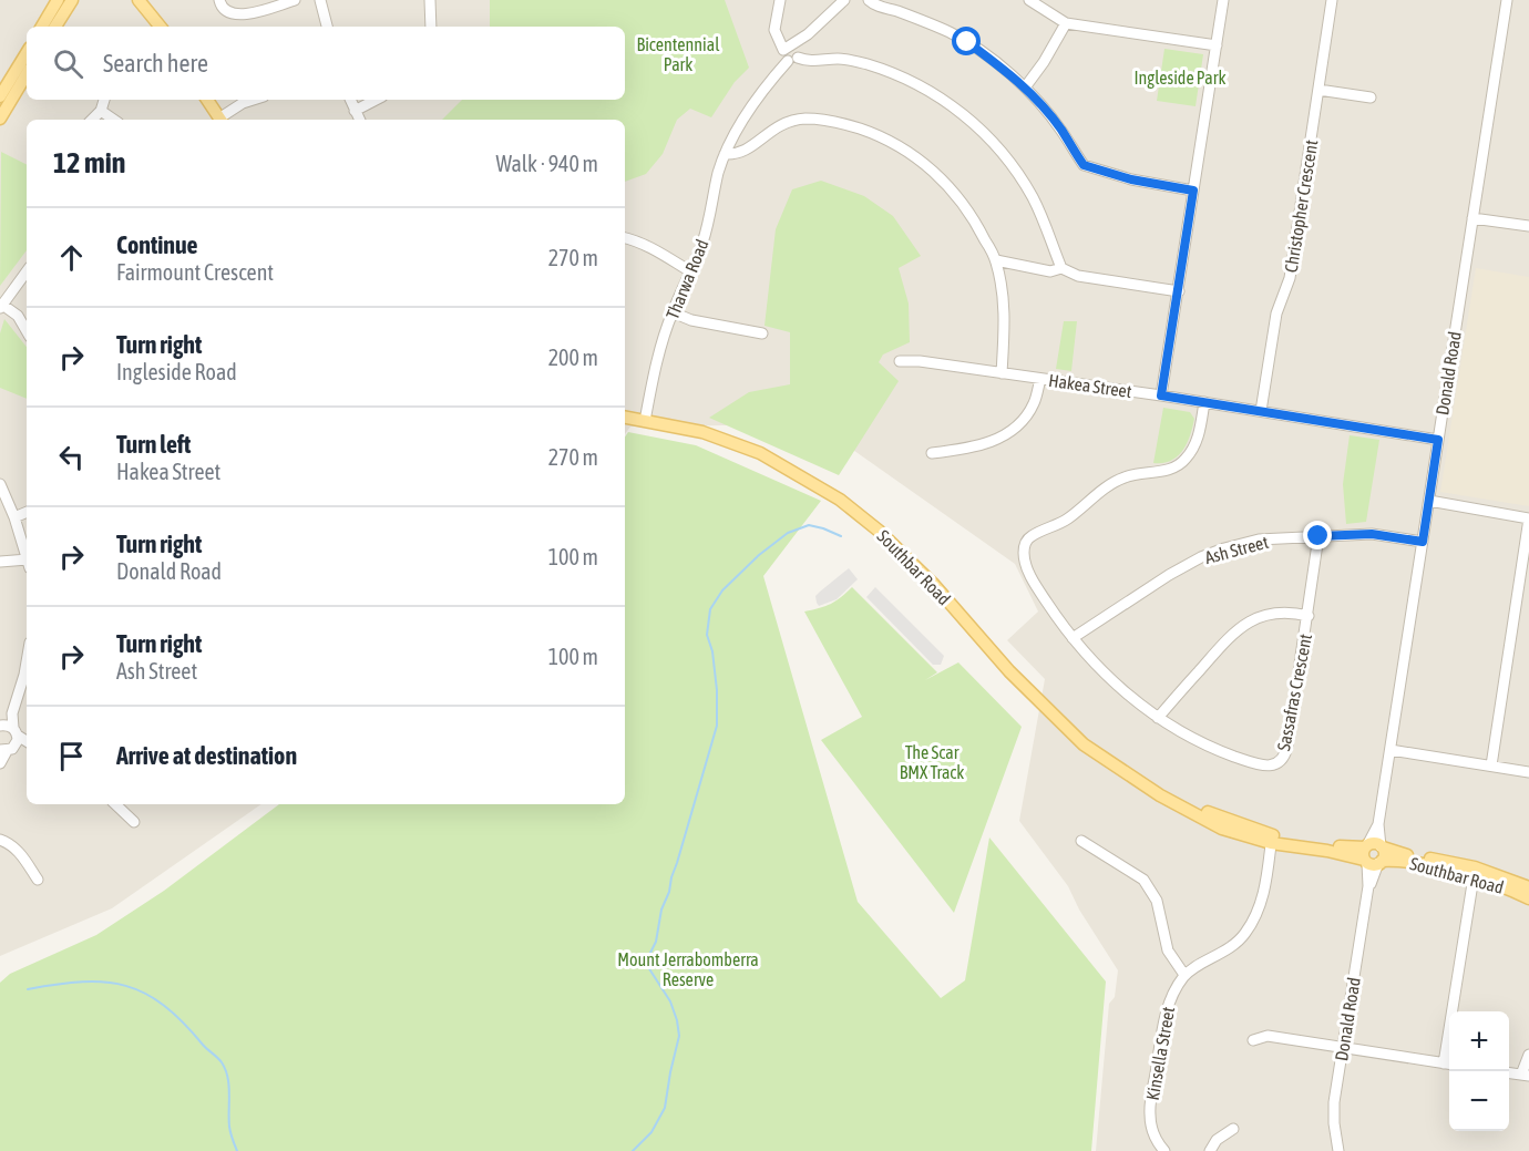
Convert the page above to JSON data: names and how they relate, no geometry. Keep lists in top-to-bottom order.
{
  "streets": {
    "main road": ["Southbar Road"],
    "street": [
      "Christopher Crescent",
      "Tharwa Road",
      "Donald Road",
      "Hakea Street",
      "Ash Street",
      "Sassafras Crescent",
      "Kinsella Street"
    ]
  },
  "crossings": [
    ["Christopher Crescent", "Hakea Street"],
    ["Tharwa Road", "Southbar Road"],
    ["Donald Road", "Hakea Street"],
    ["Donald Road", "Ash Street"],
    ["Donald Road", "Southbar Road"],
    ["Hakea Street", "Sassafras Crescent"],
    ["Ash Street", "Sassafras Crescent"],
    ["Southbar Road", "Kinsella Street"]
  ],
  "parks": [
    "Bicentennial Park",
    "Ingleside Park",
    "The Scar BMX Track",
    "Mount Jerrabomberra Reserve"
  ],
  "page": {
    "search": "Search here",
    "heading": ["12 min", "Walk · 940 m"],
    "list": [
      ["Continue", "Fairmount Crescent", "270 m"],
      ["Turn right", "Ingleside Road", "200 m"],
      ["Turn left", "Hakea Street", "270 m"],
      ["Turn right", "Donald Road", "100 m"],
      ["Turn right", "Ash Street", "100 m"],
      "Arrive at destination"
    ],
    "map_buttons": ["+", "−"]
  }
}
